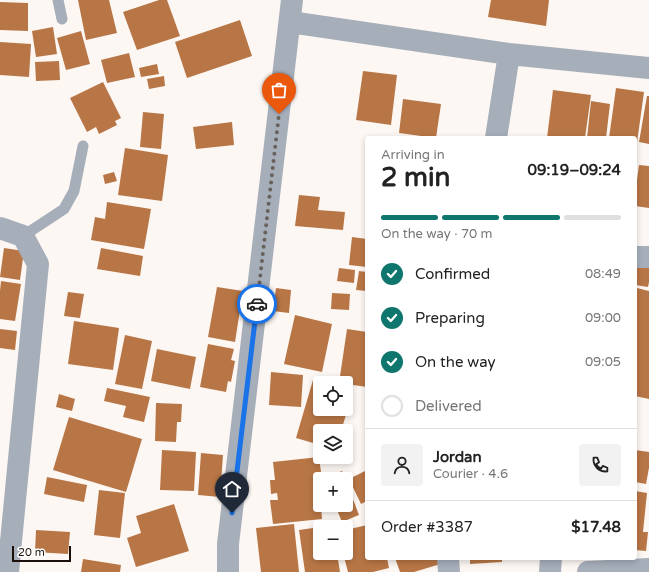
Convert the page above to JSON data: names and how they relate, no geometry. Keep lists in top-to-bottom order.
{
  "scale_bar": "20 m",
  "page": {
    "heading": ["2 min", "Arriving in", "09:19–09:24"],
    "panel": [
      "Jordan",
      "Courier · 4.6",
      "Order #3387",
      "$17.48"
    ],
    "bar": "On the way · 70 m",
    "list": [
      ["Confirmed", "08:49"],
      ["Preparing", "09:00"],
      ["On the way", "09:05"],
      "Delivered"
    ],
    "map_buttons": ["+", "−"],
    "scale": "20 m"
  }
}
